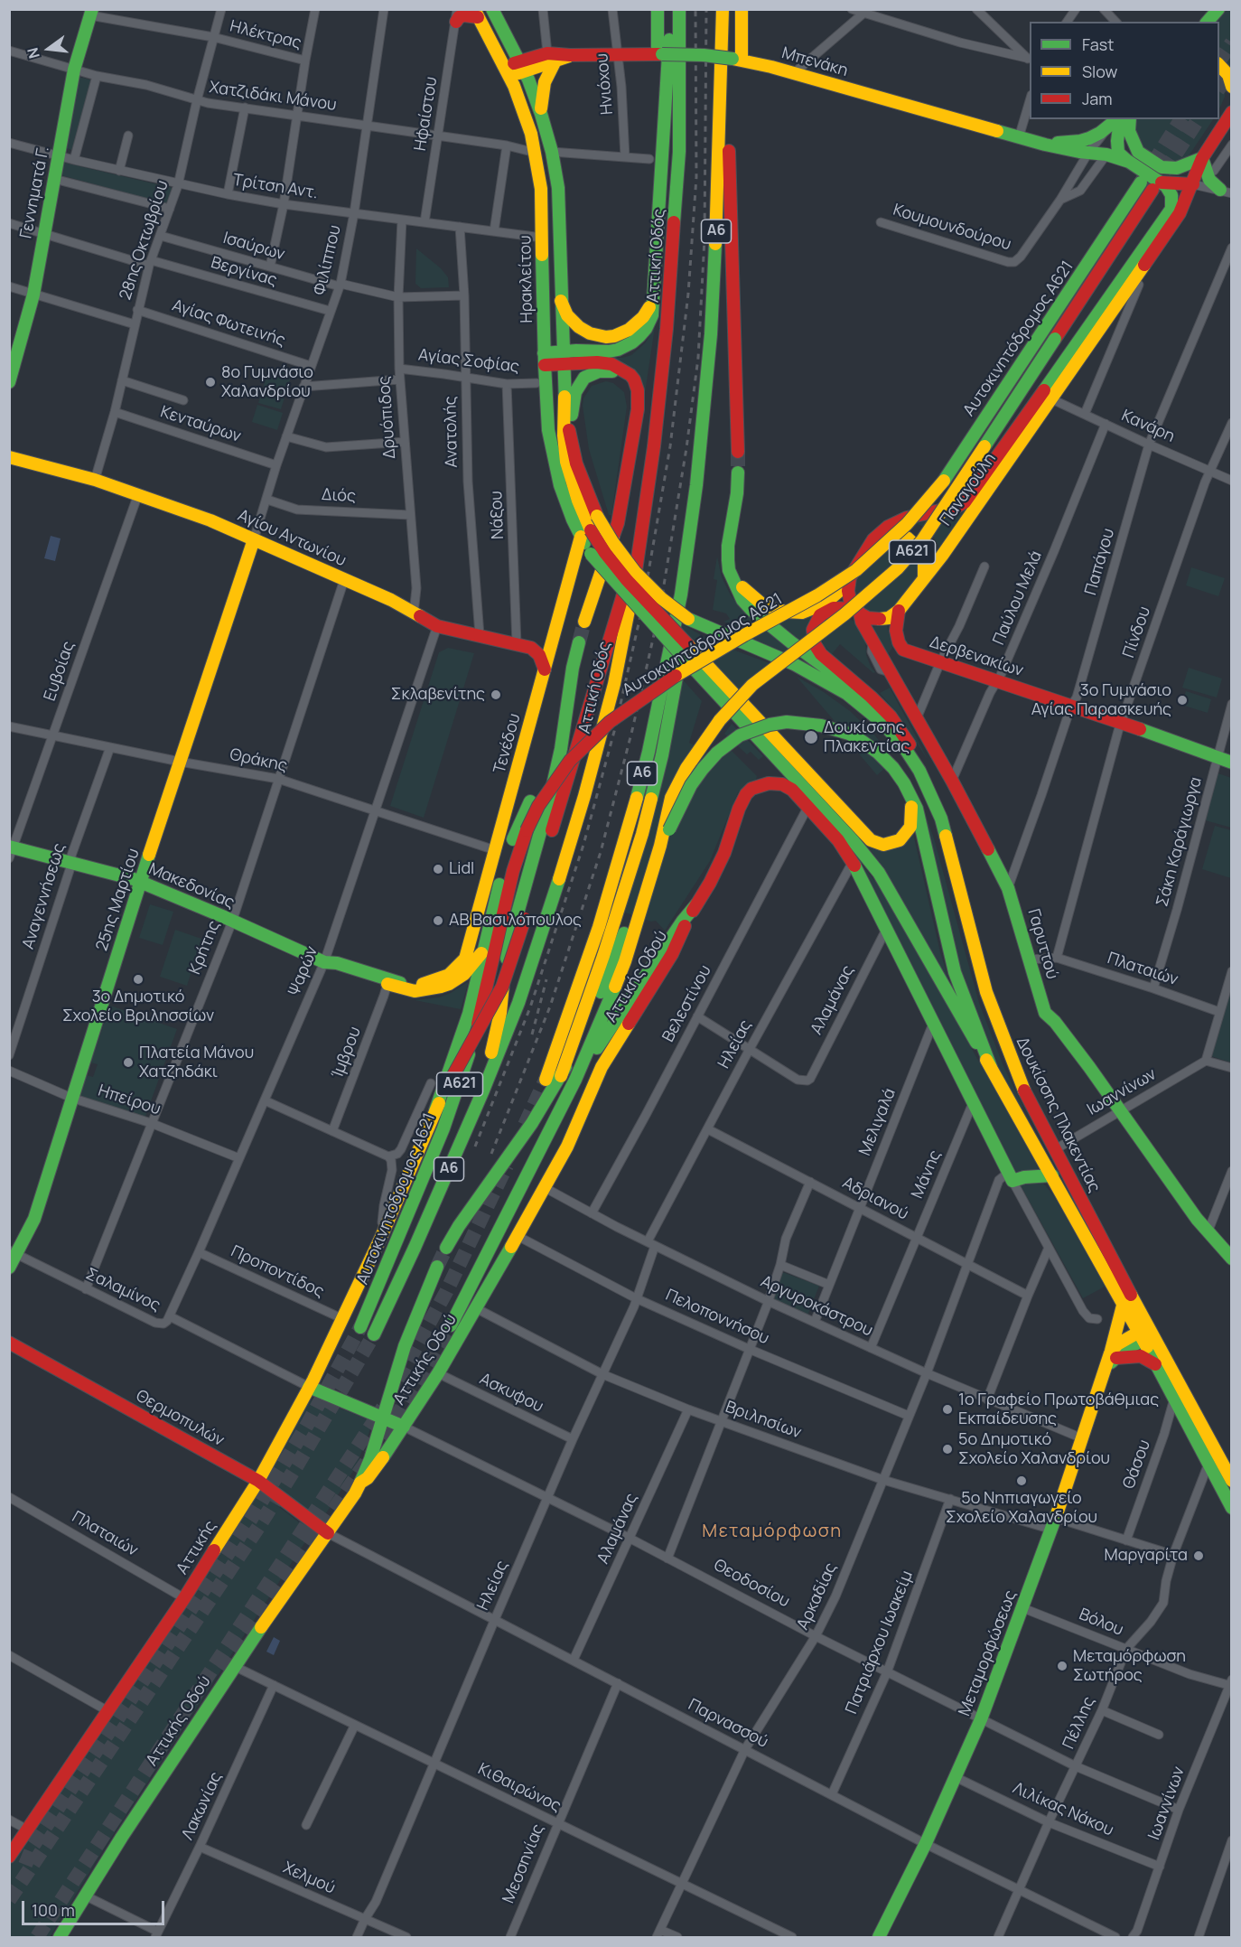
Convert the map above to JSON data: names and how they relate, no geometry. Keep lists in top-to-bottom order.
{
  "streets": {
    "main road": [
      "Μπενάκη",
      "Γεννηματά Γ.",
      "Α6",
      "Αττική Οδός",
      "Ηρακλείτου",
      "Αυτοκινητόδρομος Α621",
      "Παναγούλη",
      "Αγίου Αντωνίου",
      "Α621",
      "Δερβενακίων",
      "Τενέδου",
      "Μακεδονίας",
      "25ης Μαρτίου",
      "Γαρυττού",
      "Αττικής Οδού",
      "Δουκίσσης Πλακεντίας",
      "Θερμοπυλών",
      "Αττικής",
      "Θεοδοσίου",
      "Μεταμορφώσεως"
    ],
    "street": [
      "Ηλέκτρας",
      "Ηνιόχου",
      "Χατζιδάκι Μάνου",
      "Ηφαίστου",
      "Τρίτση Αντ.",
      "Κουμουνδούρου",
      "28ης Οκτωβρίου",
      "Ισαύρων",
      "Φιλίππου",
      "Βεργίνας",
      "Αγίας Φωτεινής",
      "Αγίας Σοφίας",
      "Δρυόπιδος",
      "Κενταύρων",
      "Κανάρη",
      "Ανατολής",
      "Διός",
      "Νάξου",
      "Παπάγου",
      "Παύλου Μελά",
      "Πίνδου",
      "Ευβοίας",
      "Θράκης",
      "Σάκη Καράγιωργα",
      "Αναγεννήσεως",
      "Κρήτης",
      "Πλαταιών",
      "Ψαρών",
      "Αλαμάνας",
      "Βελεστίνου",
      "Ηλείας",
      "Ίμβρου",
      "Ιωαννίνων",
      "Ηπείρου",
      "Μελιγαλά",
      "Μάνης",
      "Αδριανού",
      "Προποντίδος",
      "Σαλαμίνος",
      "Αργυροκάστρου",
      "Πελοποννήσου",
      "Ασκυφου",
      "Βριλησίων",
      "Θάσου",
      "Αρκαδίας",
      "Βόλου",
      "Πατριάρχου Ιωακείμ",
      "Πέλλης",
      "Παρνασσού",
      "Κιθαιρώνος",
      "Λακωνίας",
      "Λιλίκας Νάκου",
      "Μεσσηνίας",
      "Χελμού"
    ]
  },
  "crossings": [
    ["Ηλέκτρας", "Γεννηματά Γ."],
    ["Ηλέκτρας", "28ης Οκτωβρίου"],
    ["Μπενάκη", "Ηνιόχου"],
    ["Μπενάκη", "Ηρακλείτου"],
    ["Χατζιδάκι Μάνου", "Ηφαίστου"],
    ["Χατζιδάκι Μάνου", "Γεννηματά Γ."],
    ["Χατζιδάκι Μάνου", "28ης Οκτωβρίου"],
    ["Χατζιδάκι Μάνου", "Φιλίππου"],
    ["Χατζιδάκι Μάνου", "Ηρακλείτου"],
    ["Ηφαίστου", "Τρίτση Αντ."],
    ["Τρίτση Αντ.", "Γεννηματά Γ."],
    ["Τρίτση Αντ.", "28ης Οκτωβρίου"],
    ["Τρίτση Αντ.", "Φιλίππου"],
    ["Τρίτση Αντ.", "Ηρακλείτου"],
    ["Τρίτση Αντ.", "Δρυόπιδος"],
    ["Τρίτση Αντ.", "Ανατολής"],
    ["Γεννηματά Γ.", "Βεργίνας"],
    ["28ης Οκτωβρίου", "Ισαύρων"],
    ["28ης Οκτωβρίου", "Βεργίνας"],
    ["28ης Οκτωβρίου", "Αγίας Φωτεινής"],
    ["28ης Οκτωβρίου", "Κενταύρων"],
    ["28ης Οκτωβρίου", "Αγίου Αντωνίου"],
    ["Ισαύρων", "Φιλίππου"],
    ["Ισαύρων", "Δρυόπιδος"],
    ["Ισαύρων", "Ανατολής"],
    ["Φιλίππου", "Βεργίνας"],
    ["Φιλίππου", "Αγίας Φωτεινής"],
    ["Φιλίππου", "Κενταύρων"],
    ["Φιλίππου", "Διός"],
    ["Φιλίππου", "Αγίου Αντωνίου"],
    ["Φιλίππου", "25ης Μαρτίου"],
    ["Ηρακλείτου", "Τενέδου"],
    ["Ηρακλείτου", "Δουκίσσης Πλακεντίας"],
    ["Αυτοκινητόδρομος Α621", "Παναγούλη"],
    ["Αγίας Σοφίας", "Δρυόπιδος"],
    ["Αγίας Σοφίας", "Ανατολής"],
    ["Αγίας Σοφίας", "Νάξου"],
    ["Δρυόπιδος", "Διός"],
    ["Δρυόπιδος", "Αγίου Αντωνίου"],
    ["Κανάρη", "Παναγούλη"],
    ["Κανάρη", "Παπάγου"],
    ["Κανάρη", "Παύλου Μελά"],
    ["Κανάρη", "Πίνδου"],
    ["Ανατολής", "Αγίου Αντωνίου"],
    ["Παναγούλη", "Δερβενακίων"],
    ["Παναγούλη", "Γαρυττού"],
    ["Νάξου", "Αγίου Αντωνίου"],
    ["Αγίου Αντωνίου", "Ευβοίας"],
    ["Αγίου Αντωνίου", "Τενέδου"],
    ["Αγίου Αντωνίου", "25ης Μαρτίου"],
    ["Αγίου Αντωνίου", "Κρήτης"],
    ["Αγίου Αντωνίου", "Ψαρών"],
    ["Παπάγου", "Δερβενακίων"],
    ["Παπάγου", "Γαρυττού"],
    ["Παύλου Μελά", "Δερβενακίων"],
    ["Παύλου Μελά", "Γαρυττού"],
    ["Πίνδου", "Δερβενακίων"],
    ["Πίνδου", "Πλαταιών"],
    ["Δερβενακίων", "Σάκη Καράγιωργα"],
    ["Δερβενακίων", "Γαρυττού"],
    ["Ευβοίας", "Θράκης"],
    ["Ευβοίας", "Μακεδονίας"],
    ["Τενέδου", "Θράκης"],
    ["Τενέδου", "Μακεδονίας"],
    ["Θράκης", "Αναγεννήσεως"],
    ["Θράκης", "25ης Μαρτίου"],
    ["Θράκης", "Κρήτης"],
    ["Θράκης", "Ψαρών"],
    ["Σάκη Καράγιωργα", "Πλαταιών"],
    ["Μακεδονίας", "Αναγεννήσεως"],
    ["Μακεδονίας", "25ης Μαρτίου"],
    ["Μακεδονίας", "Κρήτης"],
    ["Μακεδονίας", "Ψαρών"],
    ["Μακεδονίας", "Ίμβρου"],
    ["25ης Μαρτίου", "Ηπείρου"],
    ["25ης Μαρτίου", "Σαλαμίνος"],
    ["Γαρυττού", "Ιωαννίνων"],
    ["Κρήτης", "Ηπείρου"],
    ["Κρήτης", "Σαλαμίνος"],
    ["Πλαταιών", "Αττικής"],
    ["Ψαρών", "Ηπείρου"],
    ["Ψαρών", "Προποντίδος"],
    ["Ψαρών", "Σαλαμίνος"],
    ["Αττικής Οδού", "Βελεστίνου"],
    ["Αττικής Οδού", "Αργυροκάστρου"],
    ["Αττικής Οδού", "Πελοποννήσου"],
    ["Αττικής Οδού", "Ασκυφου"],
    ["Αττικής Οδού", "Θερμοπυλών"],
    ["Αττικής Οδού", "Βριλησίων"],
    ["Αττικής Οδού", "Θεοδοσίου"],
    ["Αττικής Οδού", "Παρνασσού"],
    ["Αττικής Οδού", "Κιθαιρώνος"],
    ["Αλαμάνας", "Ηλείας"],
    ["Αλαμάνας", "Βριλησίων"],
    ["Αλαμάνας", "Θεοδοσίου"],
    ["Αλαμάνας", "Παρνασσού"],
    ["Βελεστίνου", "Αργυροκάστρου"],
    ["Ηλείας", "Αδριανού"],
    ["Ηλείας", "Αργυροκάστρου"],
    ["Ηλείας", "Πελοποννήσου"],
    ["Ηλείας", "Ασκυφου"],
    ["Ηλείας", "Βριλησίων"],
    ["Ηλείας", "Θεοδοσίου"],
    ["Ηλείας", "Παρνασσού"],
    ["Ηλείας", "Κιθαιρώνος"],
    ["Ηλείας", "Χελμού"],
    ["Ιωαννίνων", "Δουκίσσης Πλακεντίας"],
    ["Ιωαννίνων", "Θεοδοσίου"],
    ["Ιωαννίνων", "Βόλου"],
    ["Ιωαννίνων", "Λιλίκας Νάκου"],
    ["Δουκίσσης Πλακεντίας", "Θάσου"],
    ["Δουκίσσης Πλακεντίας", "Μεταμορφώσεως"],
    ["Δουκίσσης Πλακεντίας", "Πέλλης"],
    ["Μελιγαλά", "Αδριανού"],
    ["Μελιγαλά", "Αργυροκάστρου"],
    ["Μάνης", "Αδριανού"],
    ["Μάνης", "Αργυροκάστρου"],
    ["Αδριανού", "Αρκαδίας"],
    ["Προποντίδος", "Αττικής"],
    ["Σαλαμίνος", "Αττικής"],
    ["Σαλαμίνος", "Θεοδοσίου"],
    ["Αργυροκάστρου", "Αρκαδίας"],
    ["Αργυροκάστρου", "Μεταμορφώσεως"],
    ["Πελοποννήσου", "Αρκαδίας"],
    ["Θερμοπυλών", "Αττικής"],
    ["Θερμοπυλών", "Παρνασσού"],
    ["Βριλησίων", "Θάσου"],
    ["Βριλησίων", "Αρκαδίας"],
    ["Βριλησίων", "Πατριάρχου Ιωακείμ"],
    ["Βριλησίων", "Μεταμορφώσεως"],
    ["Βριλησίων", "Πέλλης"],
    ["Αττικής", "Θεοδοσίου"],
    ["Θεοδοσίου", "Αρκαδίας"],
    ["Θεοδοσίου", "Πατριάρχου Ιωακείμ"],
    ["Θεοδοσίου", "Μεταμορφώσεως"],
    ["Θεοδοσίου", "Πέλλης"],
    ["Αρκαδίας", "Παρνασσού"],
    ["Αρκαδίας", "Κιθαιρώνος"],
    ["Βόλου", "Μεταμορφώσεως"],
    ["Βόλου", "Πέλλης"],
    ["Πατριάρχου Ιωακείμ", "Παρνασσού"],
    ["Μεταμορφώσεως", "Παρνασσού"],
    ["Μεταμορφώσεως", "Λιλίκας Νάκου"],
    ["Πέλλης", "Παρνασσού"],
    ["Πέλλης", "Λιλίκας Νάκου"],
    ["Παρνασσού", "Μεσσηνίας"],
    ["Κιθαιρώνος", "Λακωνίας"],
    ["Κιθαιρώνος", "Μεσσηνίας"],
    ["Λακωνίας", "Χελμού"]
  ],
  "districts": ["Μεταμόρφωση"],
  "places": [
    "8ο Γυμνάσιο Χαλανδρίου",
    "Σκλαβενίτης",
    "3ο Γυμνάσιο Αγίας Παρασκευής",
    "Δουκίσσης Πλακεντίας",
    "Lidl",
    "ΑΒ Βασιλόπουλος",
    "3ο Δημοτικό Σχολείο Βριλησσίων",
    "Πλατεία Μάνου Χατζηδάκι",
    "1ο Γραφείο Πρωτοβάθμιας Εκπαίδευσης",
    "5ο Δημοτικό Σχολείο Χαλανδρίου",
    "5ο Νηπιαγωγείο Σχολείο Χαλανδρίου",
    "Μαργαρίτα",
    "Μεταμόρφωση Σωτήρος"
  ],
  "legend": ["Fast", "Slow", "Jam"],
  "scale_bar": "100 m",
  "north": "left"
}
